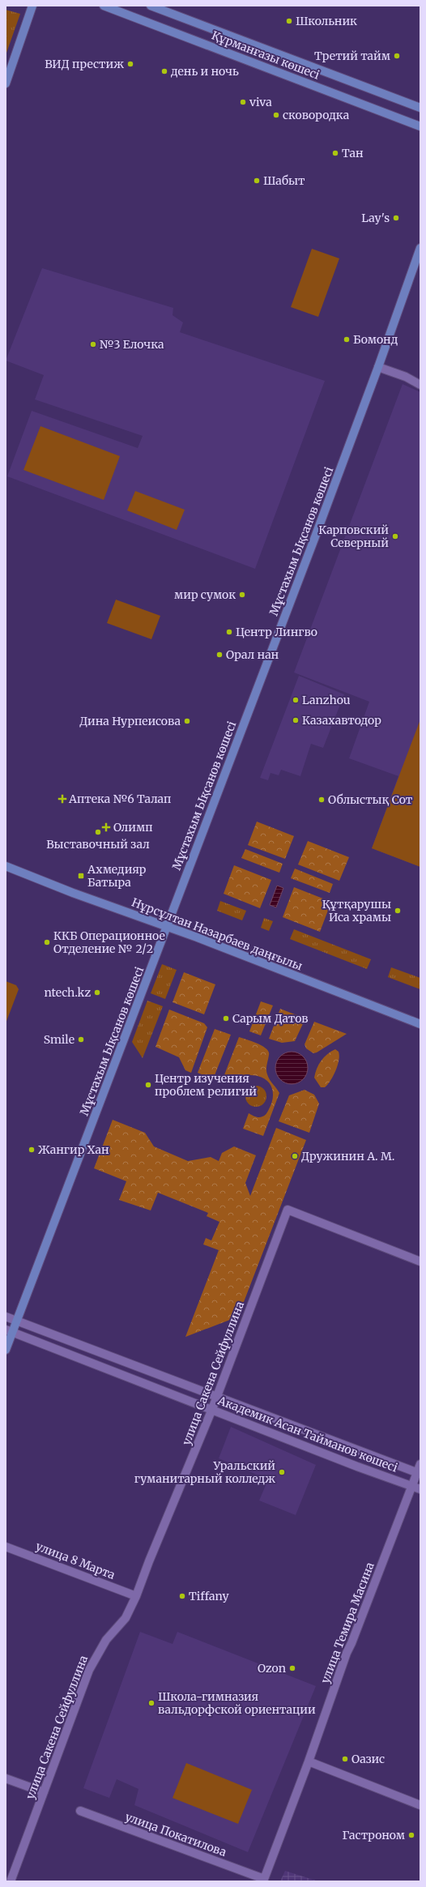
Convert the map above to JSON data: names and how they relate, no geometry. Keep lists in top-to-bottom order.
{
  "streets": {
    "street": [
      "Құрманғазы көшесі",
      "Мұстахым Ықсанов көшесі",
      "Нұрсұлтан Назарбаев даңғылы",
      "улица Сакена Сейфуллина",
      "Академик Асан Тайманов көшесі",
      "улица 8 Марта",
      "улица Темира Масина",
      "улица Покатилова"
    ]
  },
  "crossings": [
    ["Мұстахым Ықсанов көшесі", "Нұрсұлтан Назарбаев даңғылы"],
    ["Мұстахым Ықсанов көшесі", "Академик Асан Тайманов көшесі"],
    ["улица Сакена Сейфуллина", "Академик Асан Тайманов көшесі"],
    ["улица Сакена Сейфуллина", "улица 8 Марта"],
    ["Академик Асан Тайманов көшесі", "улица Темира Масина"],
    ["улица Темира Масина", "улица Покатилова"]
  ],
  "places": {
    "other": [
      "Школьник",
      "Третий тайм",
      "ВИД престиж",
      "день и ночь",
      "viva",
      "сковородка",
      "Тан",
      "Шабыт",
      "Lay's",
      "Бомонд",
      "№3 Елочка",
      "Карповский Северный",
      "мир сумок",
      "Центр Лингво",
      "Орал нан",
      "Lanzhou",
      "Казахавтодор",
      "Дина Нурпеисова",
      "Облыстық Сот",
      "Выставочный зал",
      "Құтқарушы Иса храмы",
      "ККБ Операционное Отделение № 2/2",
      "ntech.kz",
      "Сарым Датов",
      "Smile",
      "Центр изучения проблем религий",
      "Жангир Хан",
      "Дружинин А. М.",
      "Уральский гуманитарный колледж",
      "Tiffany",
      "Ozon",
      "Школа-гимназия вальдорфской ориентации",
      "Оазис",
      "Гастроном"
    ],
    "health": ["Аптека №6 Талап", "Олимп"],
    "transit": ["Ахмедияр Батыра"]
  }
}
